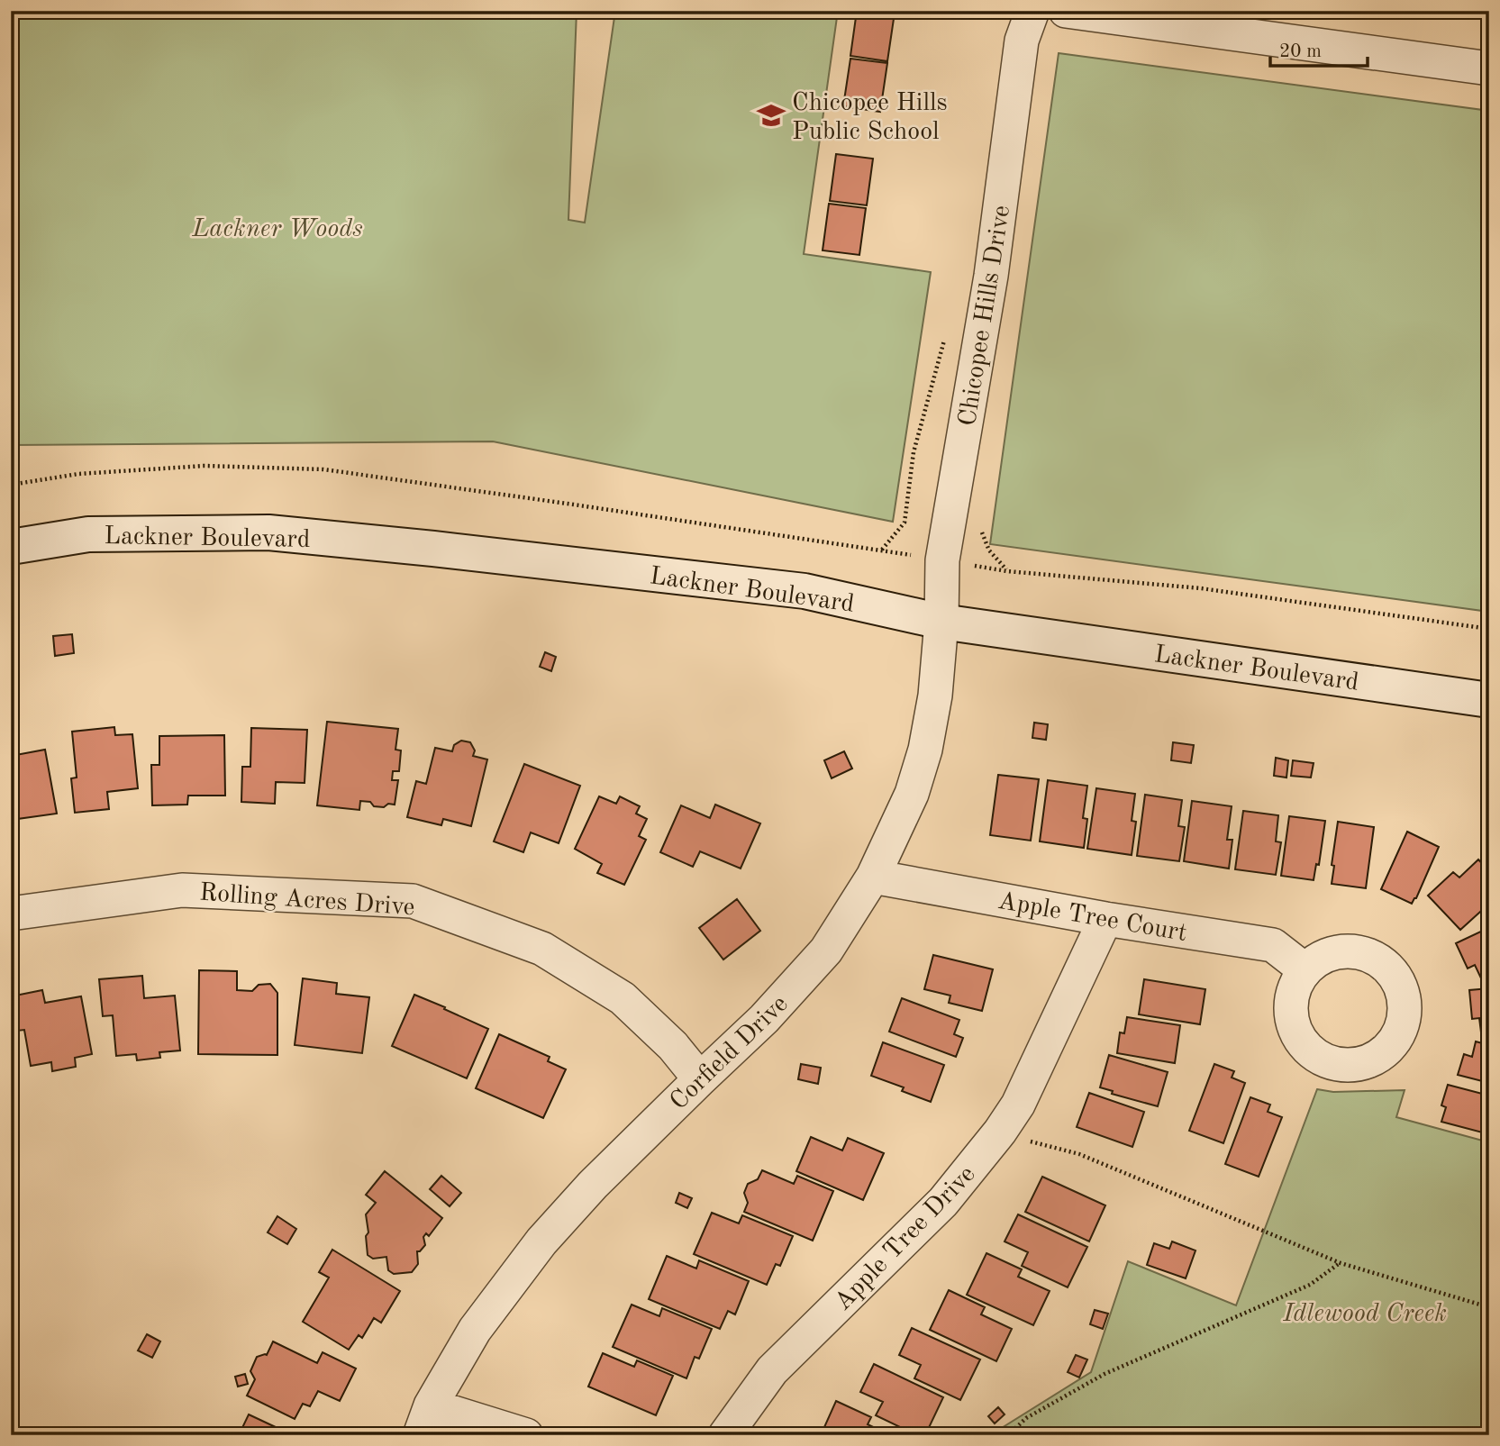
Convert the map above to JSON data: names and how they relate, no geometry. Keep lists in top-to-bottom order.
{
  "streets": {
    "main road": ["Lackner Boulevard"],
    "street": [
      "Chicopee Hills Drive",
      "Rolling Acres Drive",
      "Apple Tree Court",
      "Corfield Drive",
      "Apple Tree Drive"
    ]
  },
  "crossings": [
    ["Chicopee Hills Drive", "Lackner Boulevard"],
    ["Chicopee Hills Drive", "Corfield Drive"],
    ["Lackner Boulevard", "Corfield Drive"],
    ["Rolling Acres Drive", "Corfield Drive"],
    ["Apple Tree Court", "Corfield Drive"],
    ["Apple Tree Court", "Apple Tree Drive"]
  ],
  "parks": ["Lackner Woods", "Idlewood Creek"],
  "places": {
    "school or university": ["Chicopee Hills Public School"]
  },
  "scale_bar": "20 m"
}
